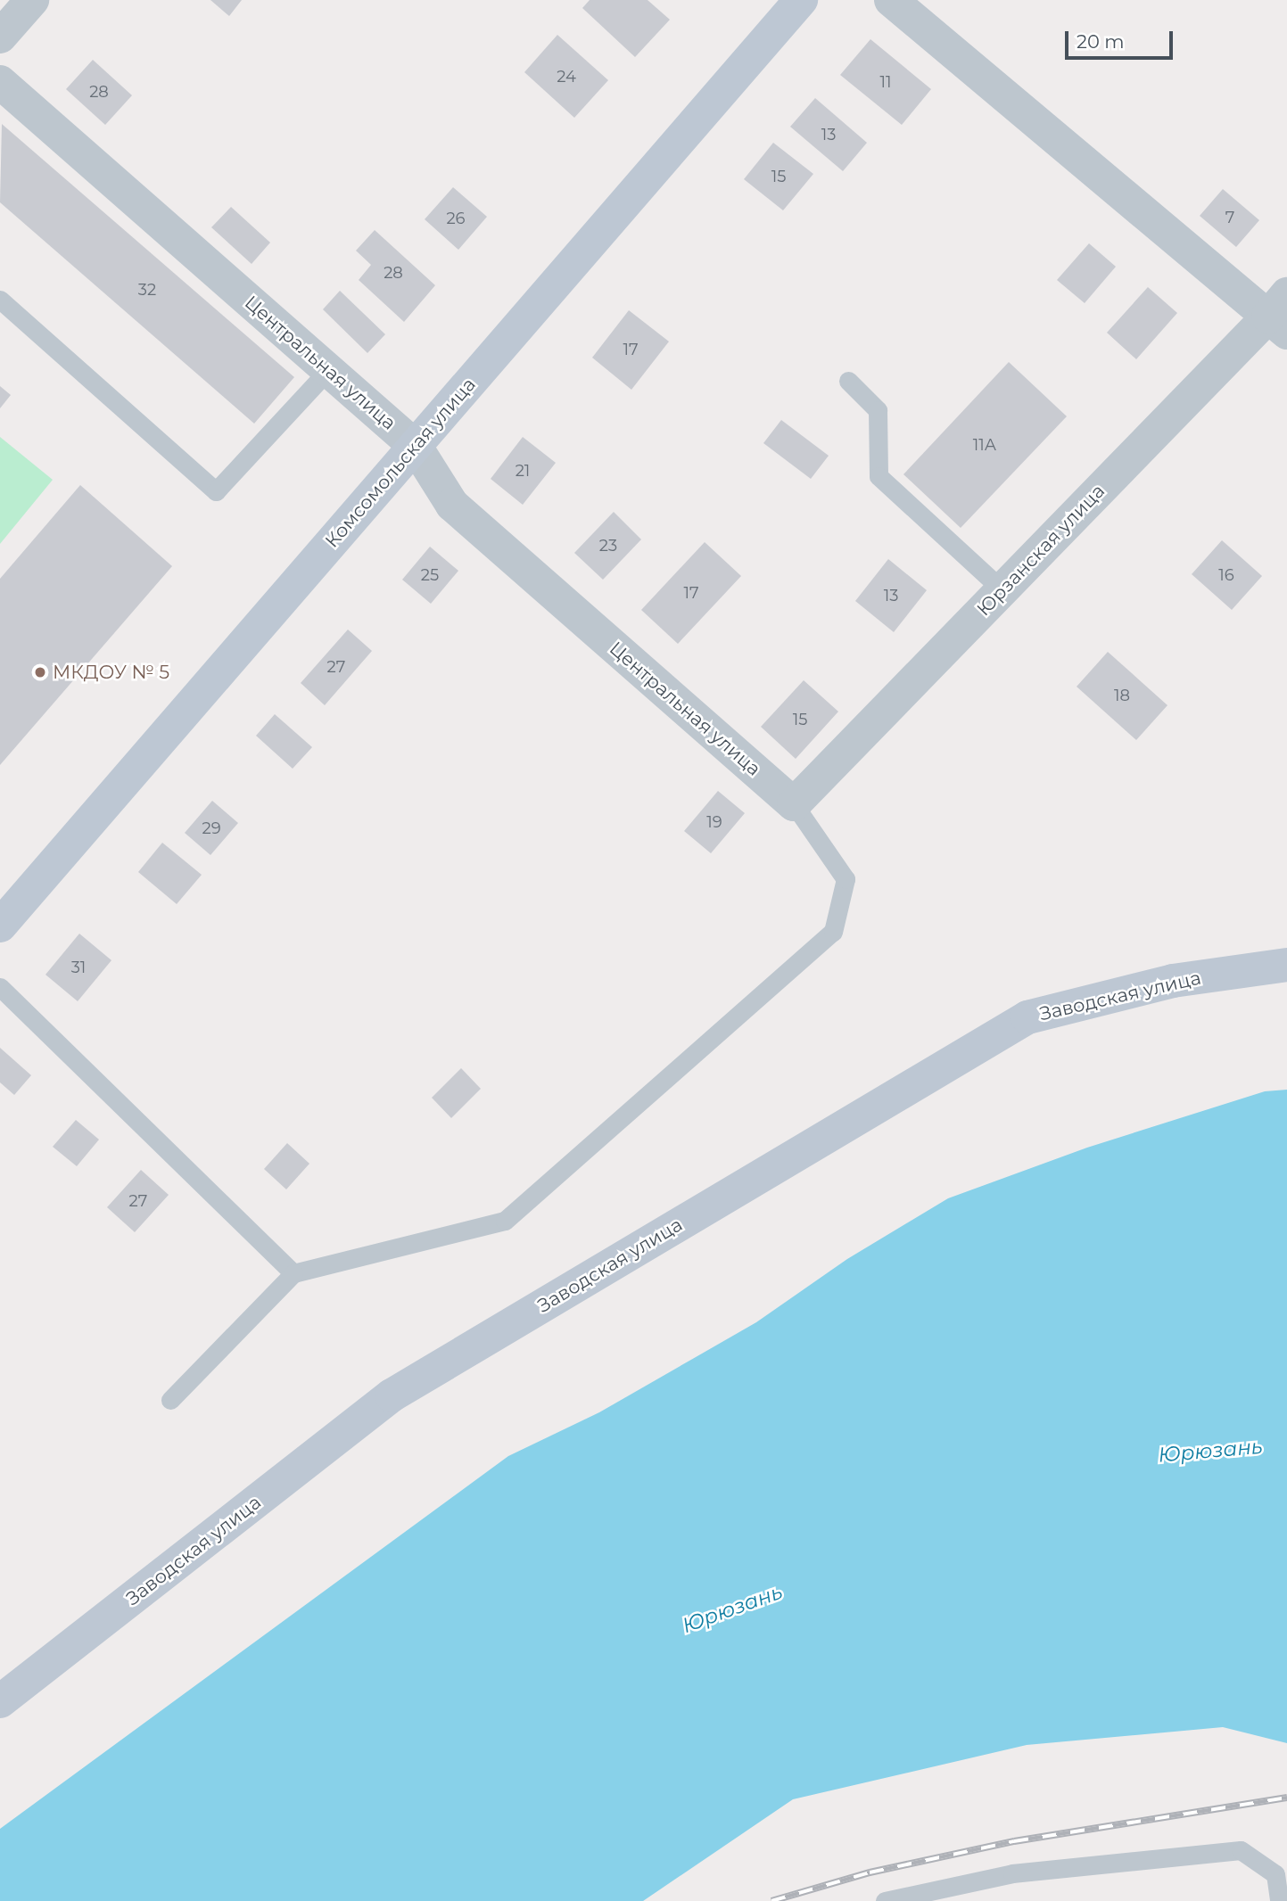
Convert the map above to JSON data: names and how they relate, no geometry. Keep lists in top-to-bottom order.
{
  "streets": {
    "street": [
      "Центральная улица",
      "Комсомольская улица",
      "Юрзанская улица",
      "Заводская улица"
    ]
  },
  "crossings": [
    ["Центральная улица", "Комсомольская улица"],
    ["Центральная улица", "Юрзанская улица"]
  ],
  "water": ["Юрюзань"],
  "places": ["МКДОУ № 5"],
  "house_numbers": [
    "24",
    "11",
    "28",
    "13",
    "15",
    "7",
    "26",
    "28",
    "32",
    "17",
    "11А",
    "21",
    "23",
    "25",
    "16",
    "17",
    "13",
    "27",
    "18",
    "15",
    "19",
    "29",
    "31",
    "27"
  ],
  "scale_bar": "20 m"
}
